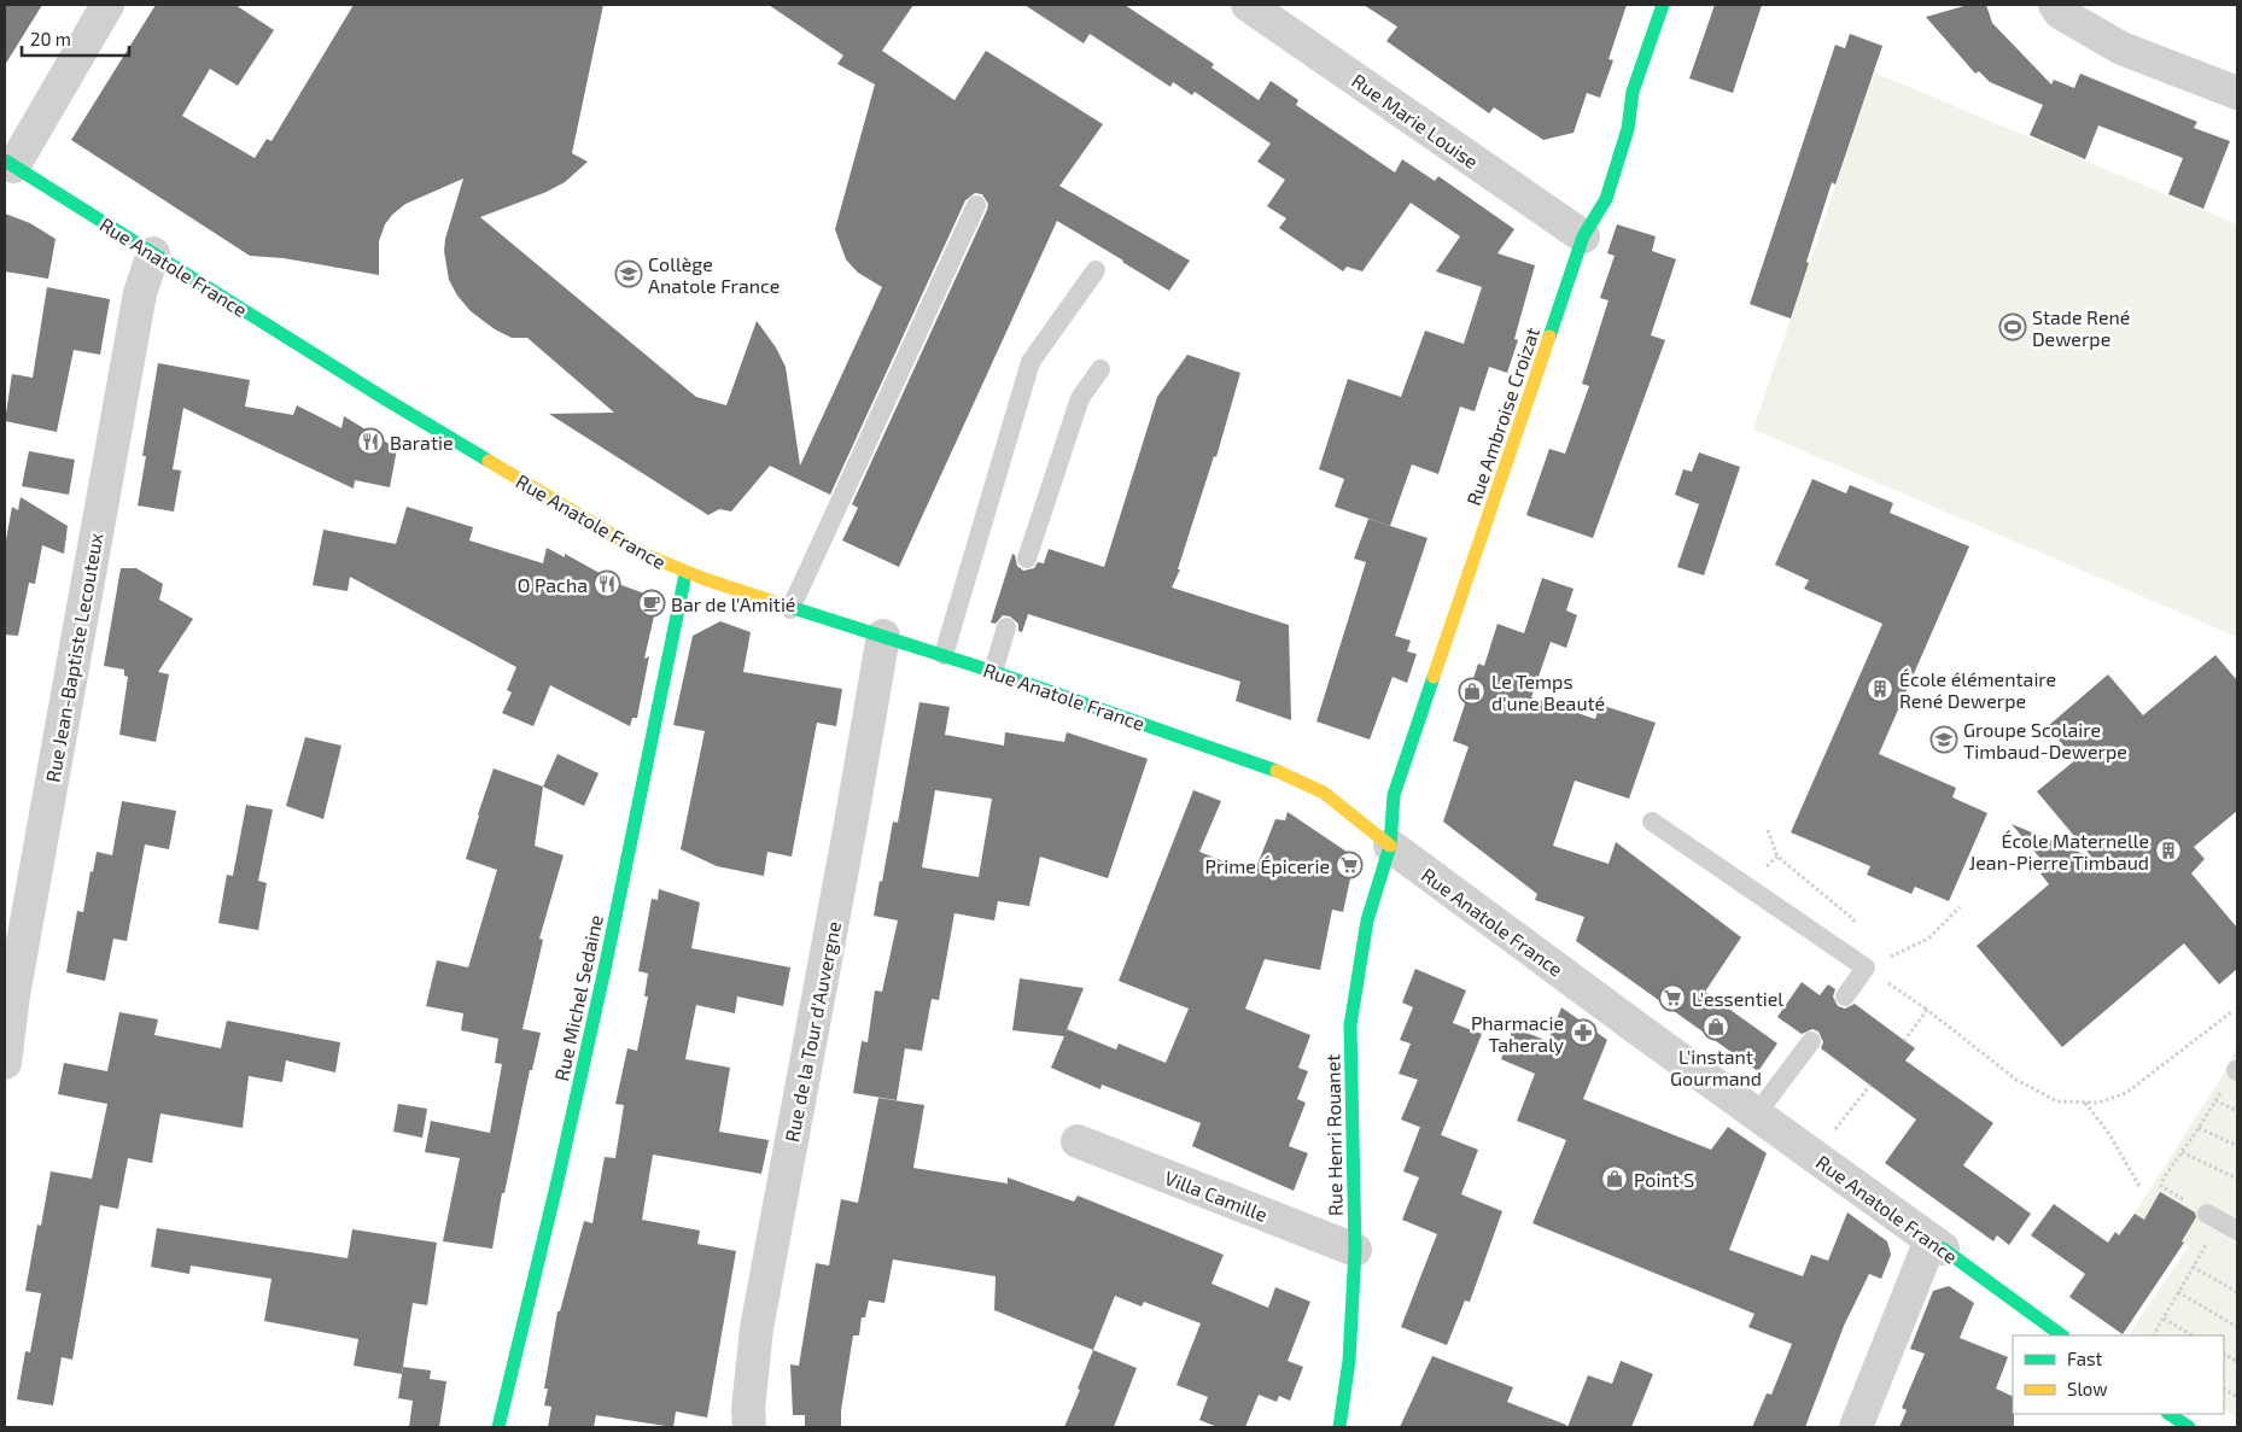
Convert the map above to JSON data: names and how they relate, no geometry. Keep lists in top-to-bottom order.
{
  "streets": {
    "street": [
      "Rue Marie Louise",
      "Rue Anatole France",
      "Rue Ambroise Croizat",
      "Rue Jean-Baptiste Lecouteux",
      "Rue Michel Sedaine",
      "Rue de la Tour d'Auvergne",
      "Rue Henri Rouanet",
      "Villa Camille"
    ]
  },
  "crossings": [
    ["Rue Marie Louise", "Rue Ambroise Croizat"],
    ["Rue Anatole France", "Rue Ambroise Croizat"],
    ["Rue Anatole France", "Rue Jean-Baptiste Lecouteux"],
    ["Rue Anatole France", "Rue Michel Sedaine"],
    ["Rue Anatole France", "Rue de la Tour d'Auvergne"],
    ["Rue Anatole France", "Rue Henri Rouanet"],
    ["Rue Ambroise Croizat", "Rue Henri Rouanet"],
    ["Rue Henri Rouanet", "Villa Camille"]
  ],
  "places": {
    "school or university": ["Collège Anatole France", "Groupe Scolaire Timbaud-Dewerpe"],
    "sports": ["Stade René Dewerpe"],
    "restaurant": ["Baratie", "O Pacha"],
    "cafe": ["Bar de l'Amitié"],
    "building": ["École élémentaire René Dewerpe", "École Maternelle Jean-Pierre Timbaud"],
    "shop": ["Le Temps d'une Beauté", "L'instant Gourmand", "Point S"],
    "supermarket": ["Prime Épicerie", "L'essentiel"],
    "pharmacy": ["Pharmacie Taheraly"]
  },
  "legend": ["Fast", "Slow"],
  "scale_bar": "20 m"
}
